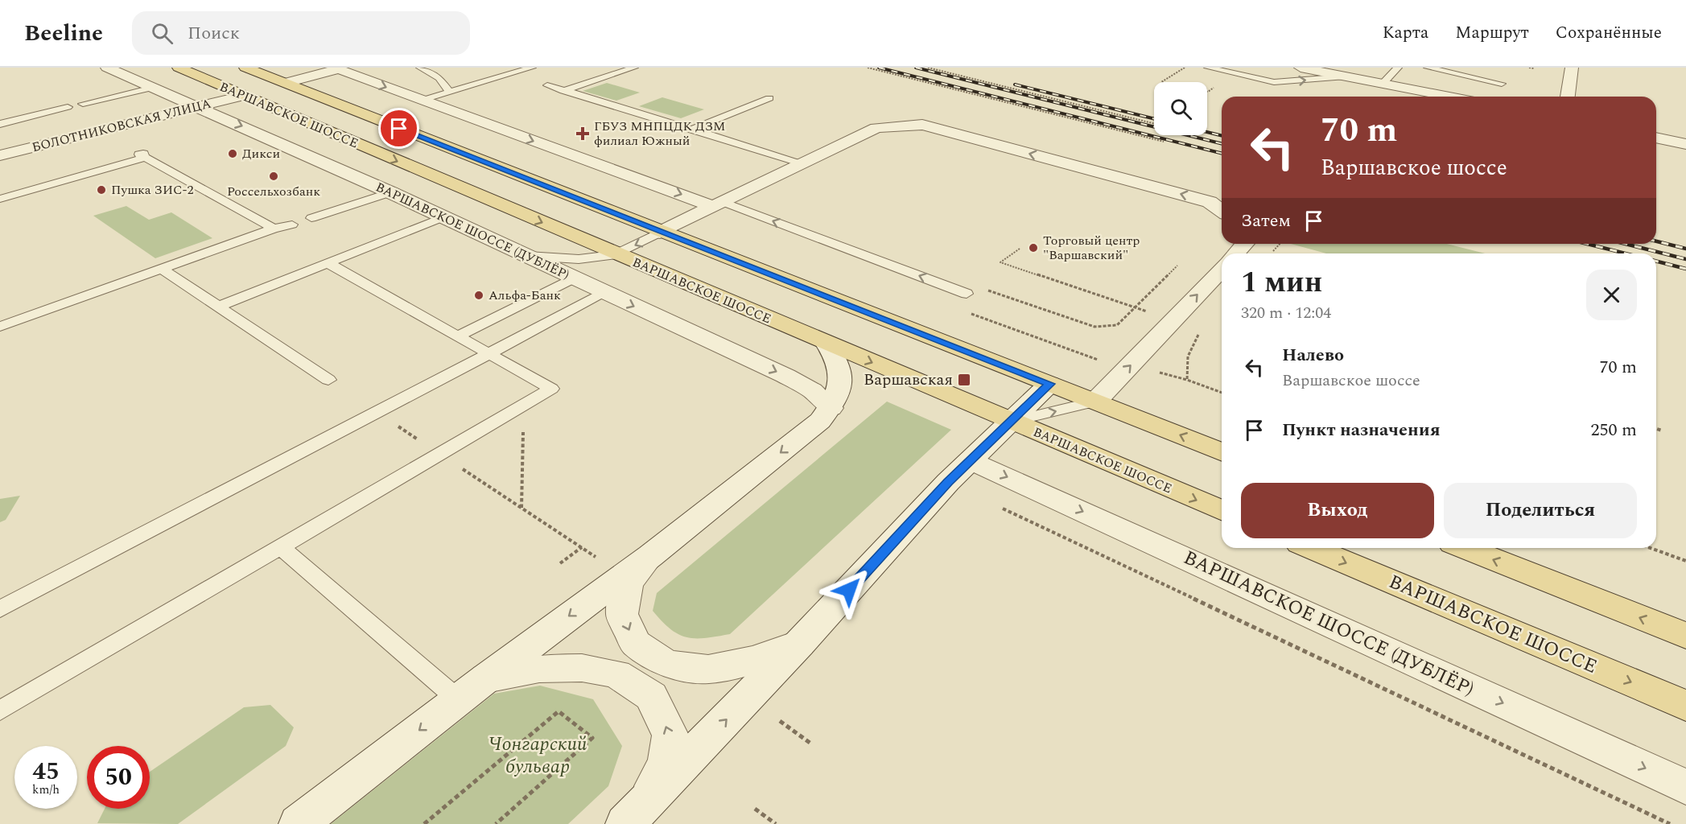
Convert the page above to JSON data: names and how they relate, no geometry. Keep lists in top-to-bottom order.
{
  "streets": {
    "main road": ["ВАРШАВСКОЕ ШОССЕ"],
    "street": ["БОЛОТНИКОВСКАЯ УЛИЦА", "ВАРШАВСКОЕ ШОССЕ (ДУБЛЁР)"]
  },
  "crossings": [
    ["ВАРШАВСКОЕ ШОССЕ", "БОЛОТНИКОВСКАЯ УЛИЦА"],
    ["БОЛОТНИКОВСКАЯ УЛИЦА", "ВАРШАВСКОЕ ШОССЕ (ДУБЛЁР)"]
  ],
  "one_way": ["ВАРШАВСКОЕ ШОССЕ (ДУБЛЁР)"],
  "parks": ["Чонгарский бульвар"],
  "places": {
    "health": ["ГБУЗ МНПЦДК ДЗМ филиал Южный"],
    "other": [
      "Дикси",
      "Россельхозбанк",
      "Пушка ЗИС-2",
      "Торговый центр \"Варшавский\"",
      "Альфа-Банк"
    ],
    "transit": ["Варшавская"]
  },
  "page": {
    "header": "Beeline",
    "search": "Поиск",
    "nav": ["Карта", "Маршрут", "Сохранённые"],
    "turn": ["70 m", "Варшавское шоссе"],
    "then": "Затем",
    "heading": ["1 мин", "320 m · 12:04"],
    "list": [
      {
        "name": "Налево",
        "note": "Варшавское шоссе",
        "value": "70 m"
      },
      {
        "name": "Пункт назначения",
        "value": "250 m"
      }
    ],
    "buttons": ["Выход", "Поделиться"],
    "speed": "45 km/h",
    "limit": "50"
  }
}
